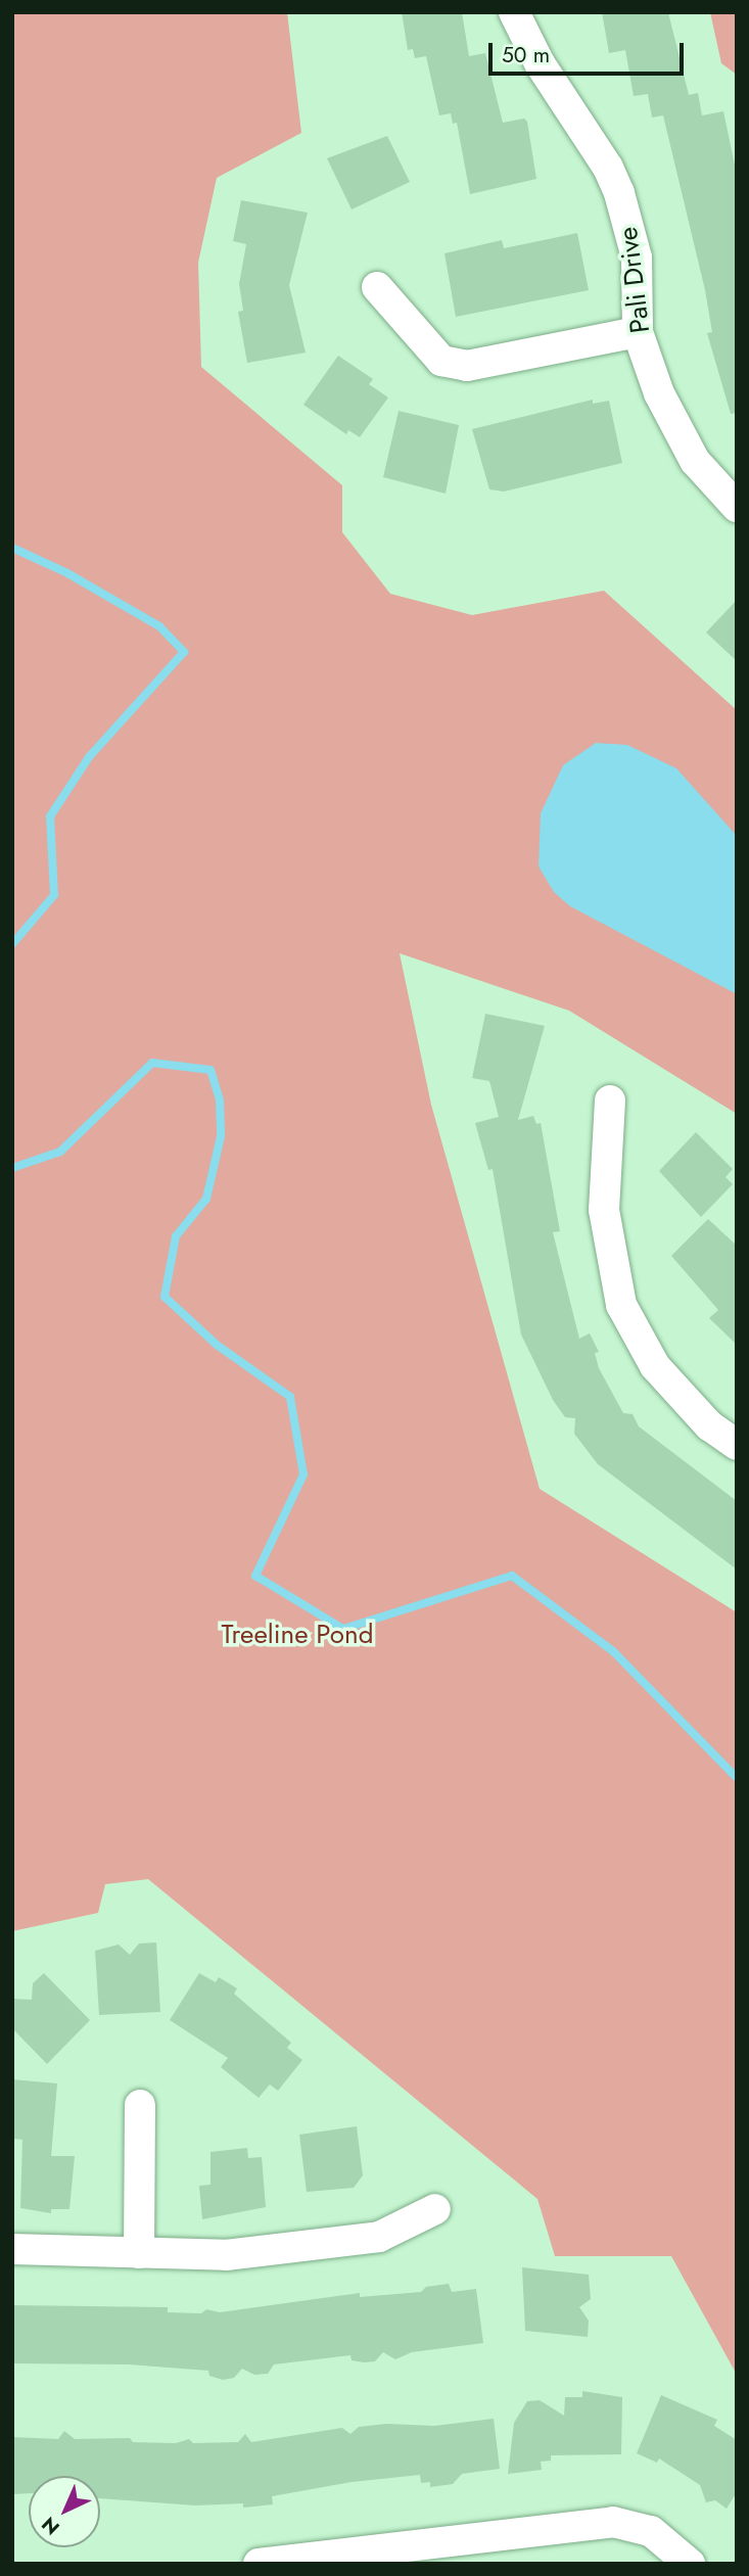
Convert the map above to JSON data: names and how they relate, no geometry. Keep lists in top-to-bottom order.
{
  "streets": {
    "street": ["Pali Drive"]
  },
  "parks": ["Treeline Pond"],
  "scale_bar": "50 m",
  "north": "bottom left"
}
